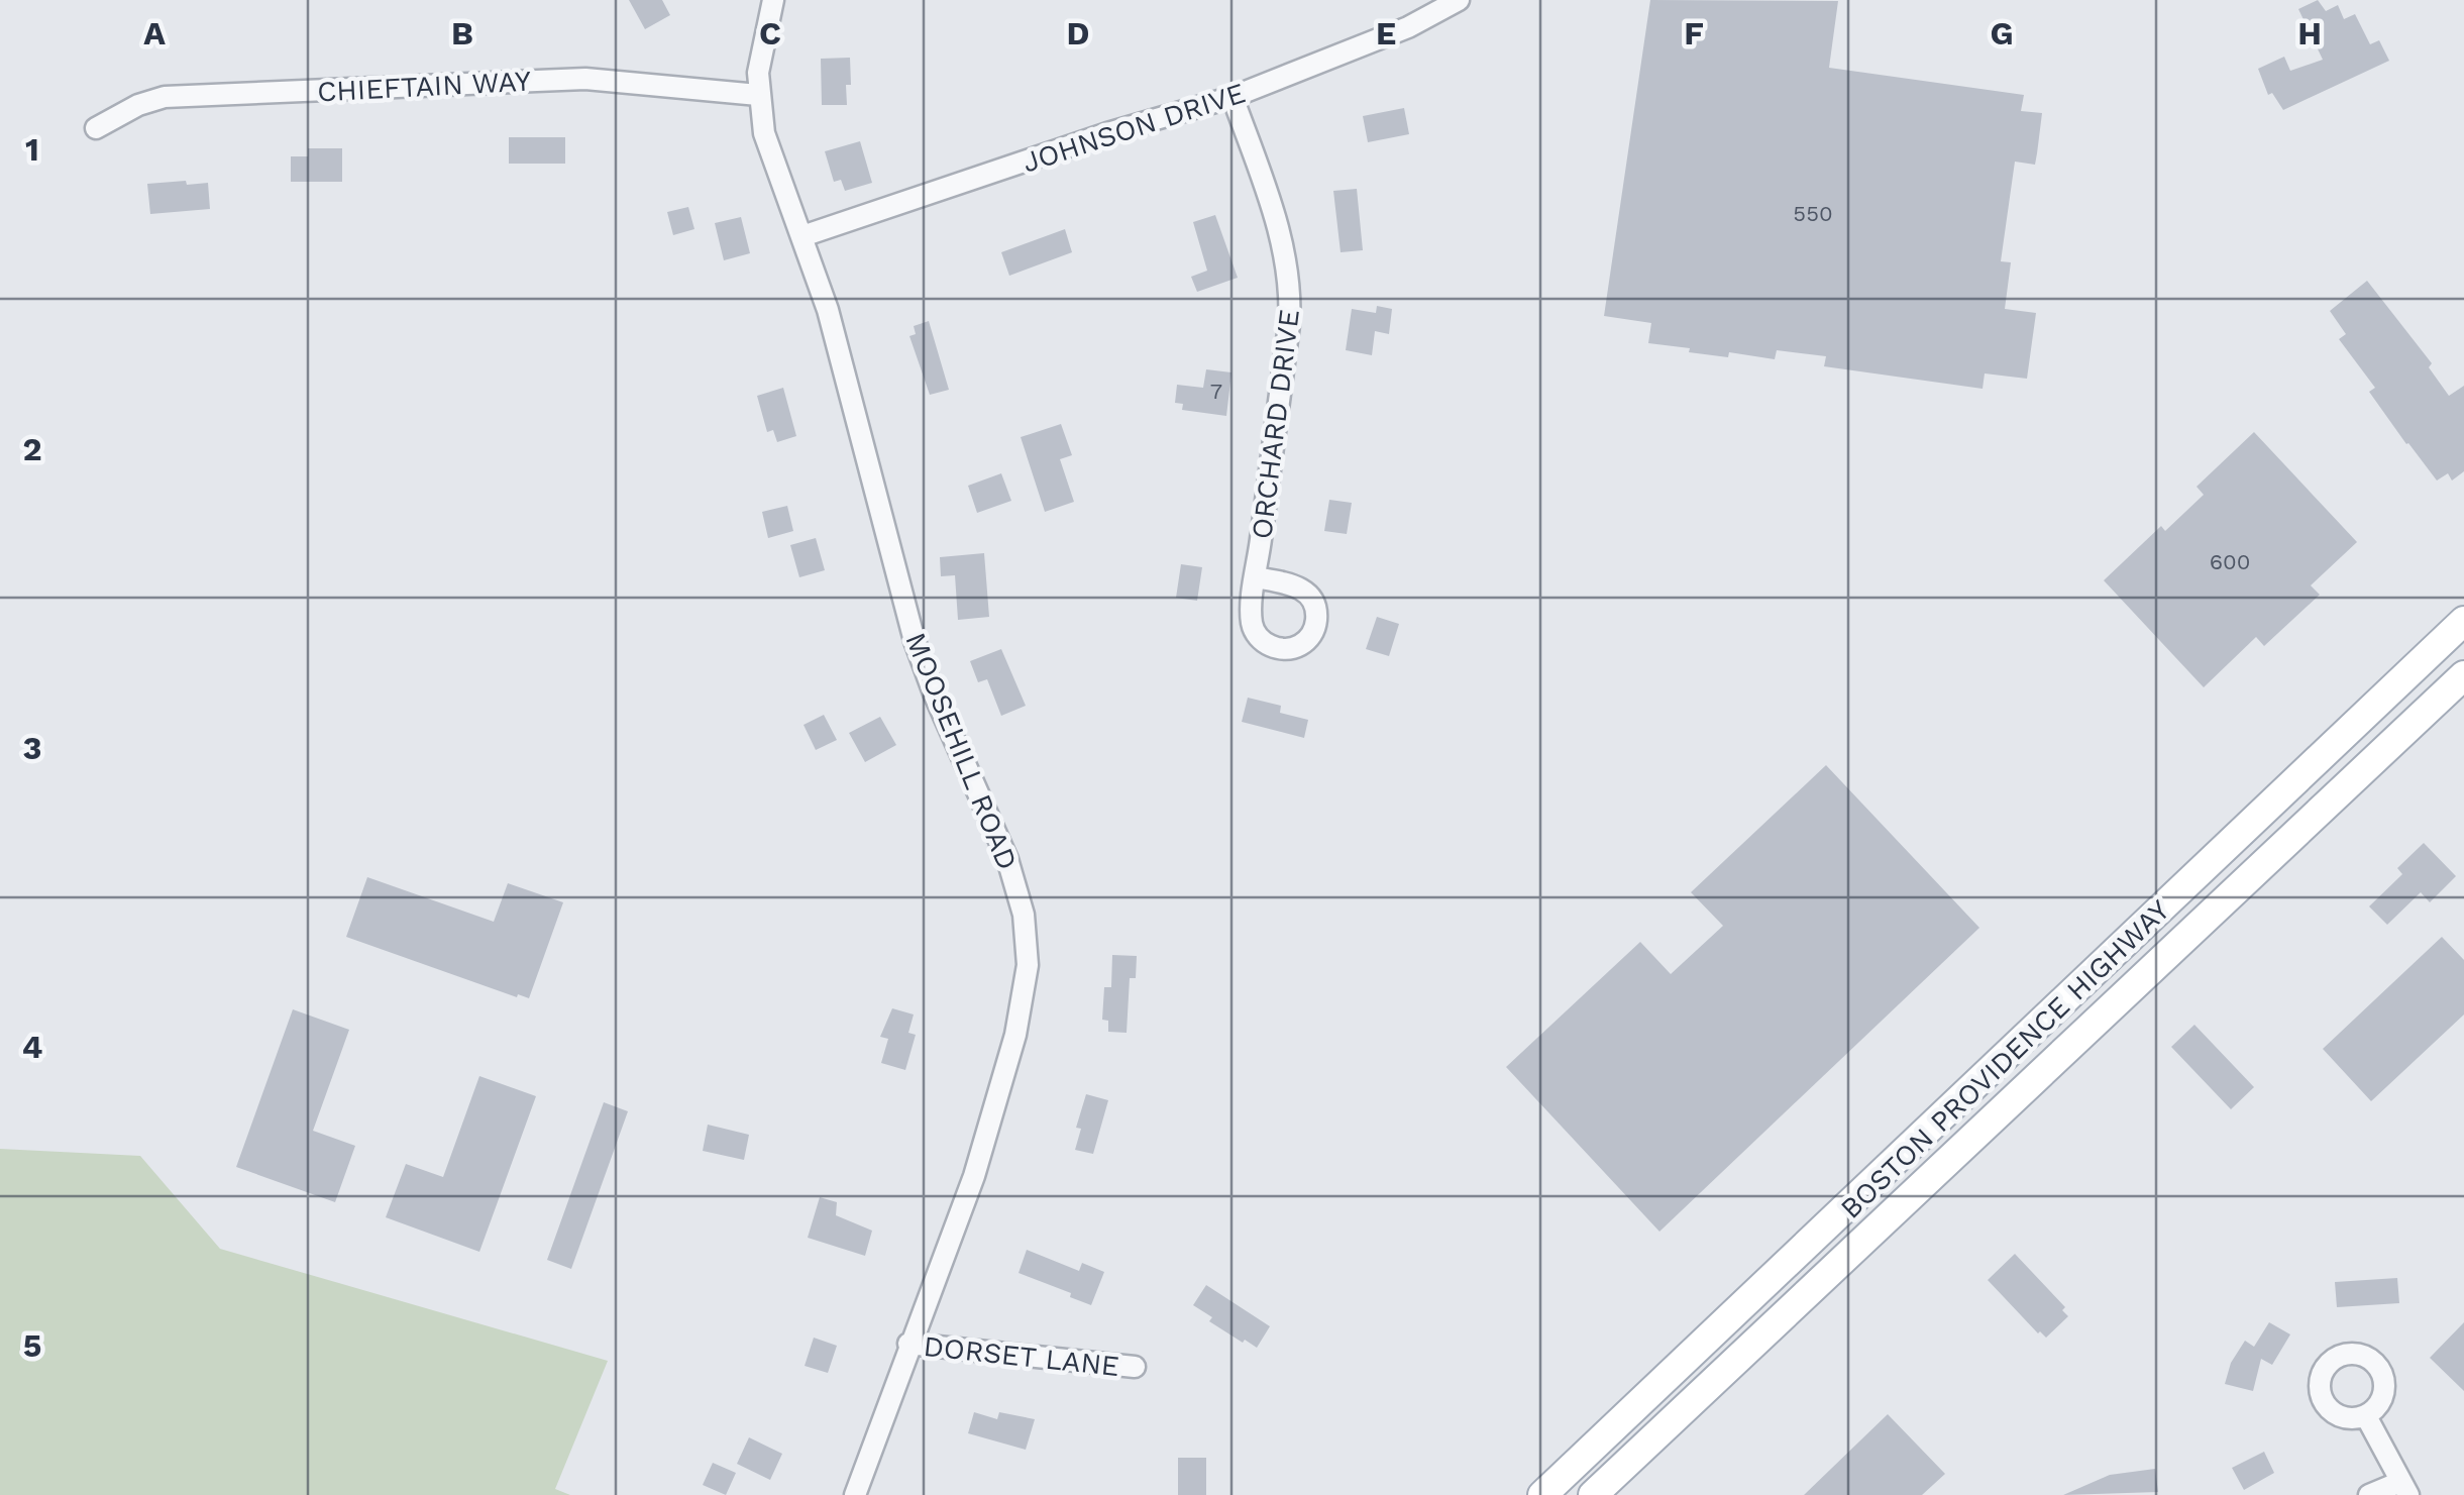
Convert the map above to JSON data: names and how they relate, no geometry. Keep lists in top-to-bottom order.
{
  "streets": {
    "main road": ["BOSTON PROVIDENCE HIGHWAY"],
    "street": [
      "CHIEFTAIN WAY",
      "JOHNSON DRIVE",
      "ORCHARD DRIVE",
      "MOOSEHILL ROAD",
      "DORSET LANE"
    ]
  },
  "crossings": [
    ["CHIEFTAIN WAY", "MOOSEHILL ROAD"],
    ["JOHNSON DRIVE", "ORCHARD DRIVE"],
    ["JOHNSON DRIVE", "MOOSEHILL ROAD"],
    ["MOOSEHILL ROAD", "DORSET LANE"]
  ],
  "house_numbers": ["550", "7", "600"],
  "grid": {
    "columns": [
      "A",
      "B",
      "C",
      "D",
      "E",
      "F",
      "G",
      "H"
    ],
    "rows": [
      "1",
      "2",
      "3",
      "4",
      "5"
    ]
  }
}
